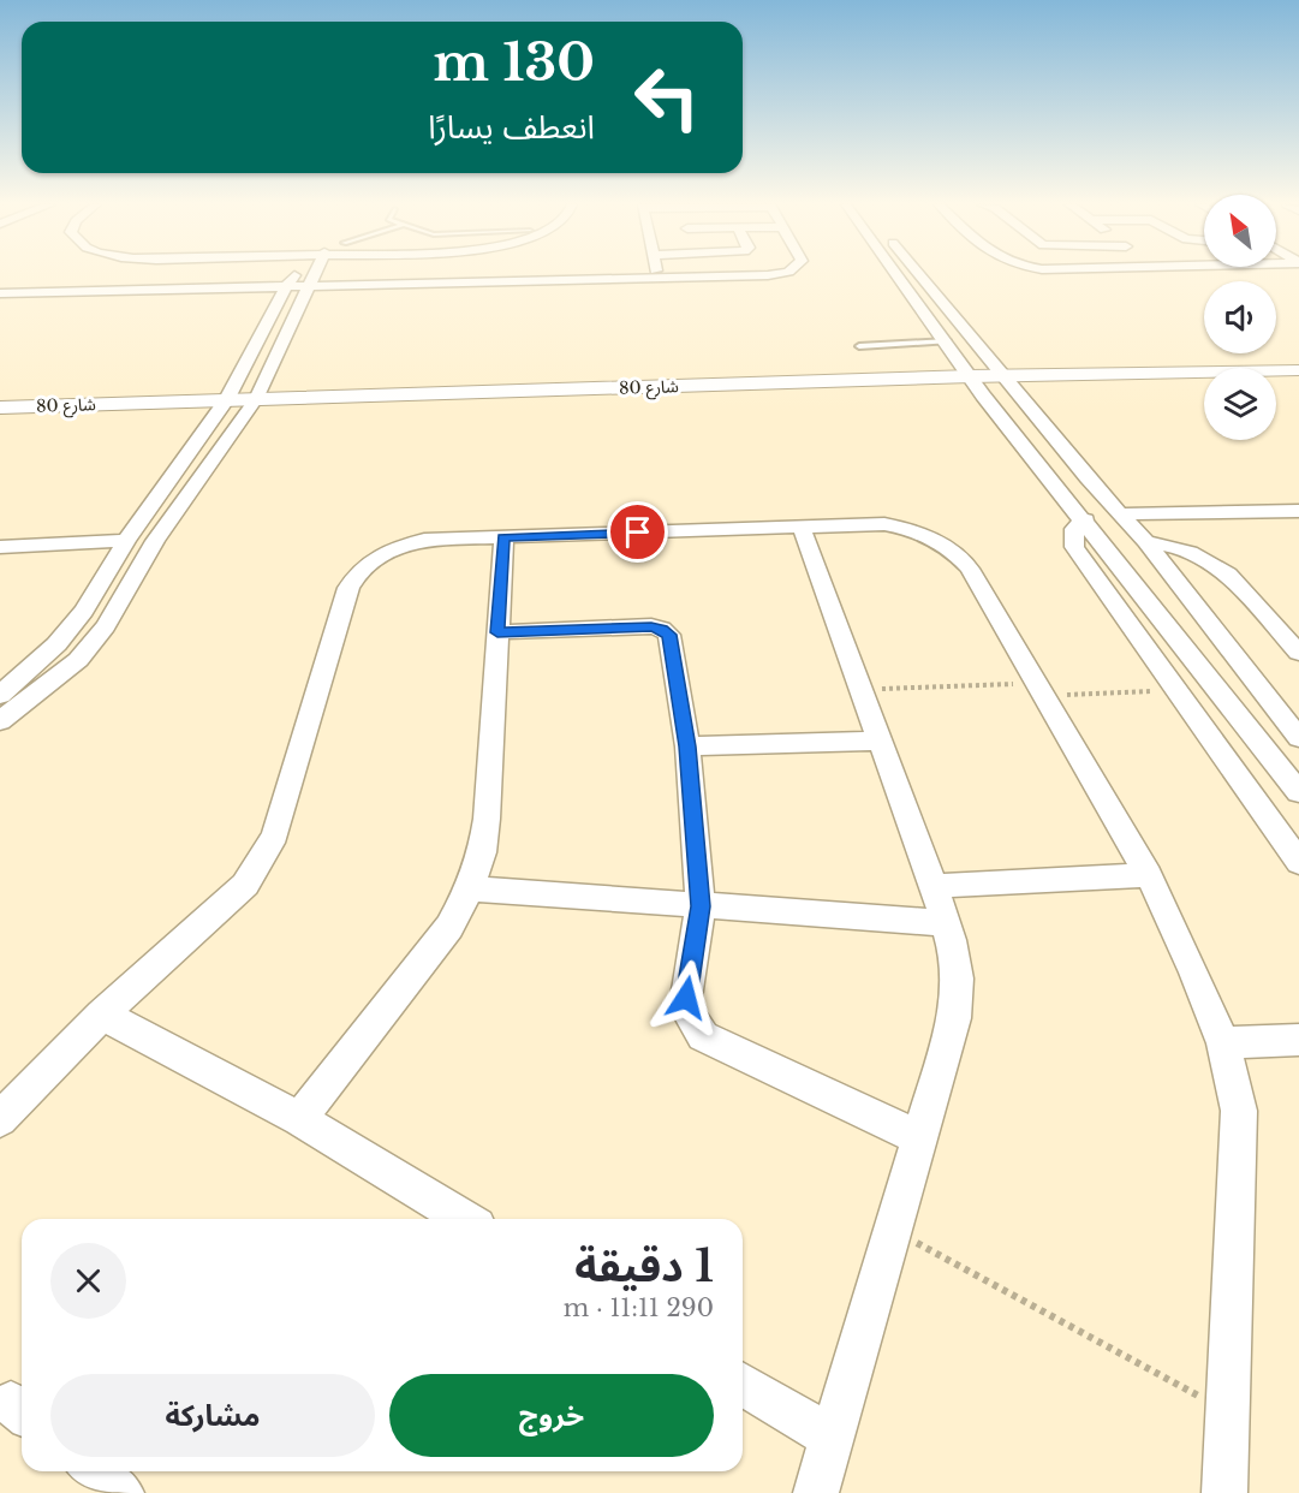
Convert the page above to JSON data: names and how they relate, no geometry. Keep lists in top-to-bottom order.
{
  "streets": {
    "street": ["شارع 80"]
  },
  "north": "top left",
  "page": {
    "turn": ["130 m", "انعطف يسارًا"],
    "heading": ["1 دقيقة", "290 m · 11:11"],
    "buttons": ["خروج", "مشاركة"]
  }
}
